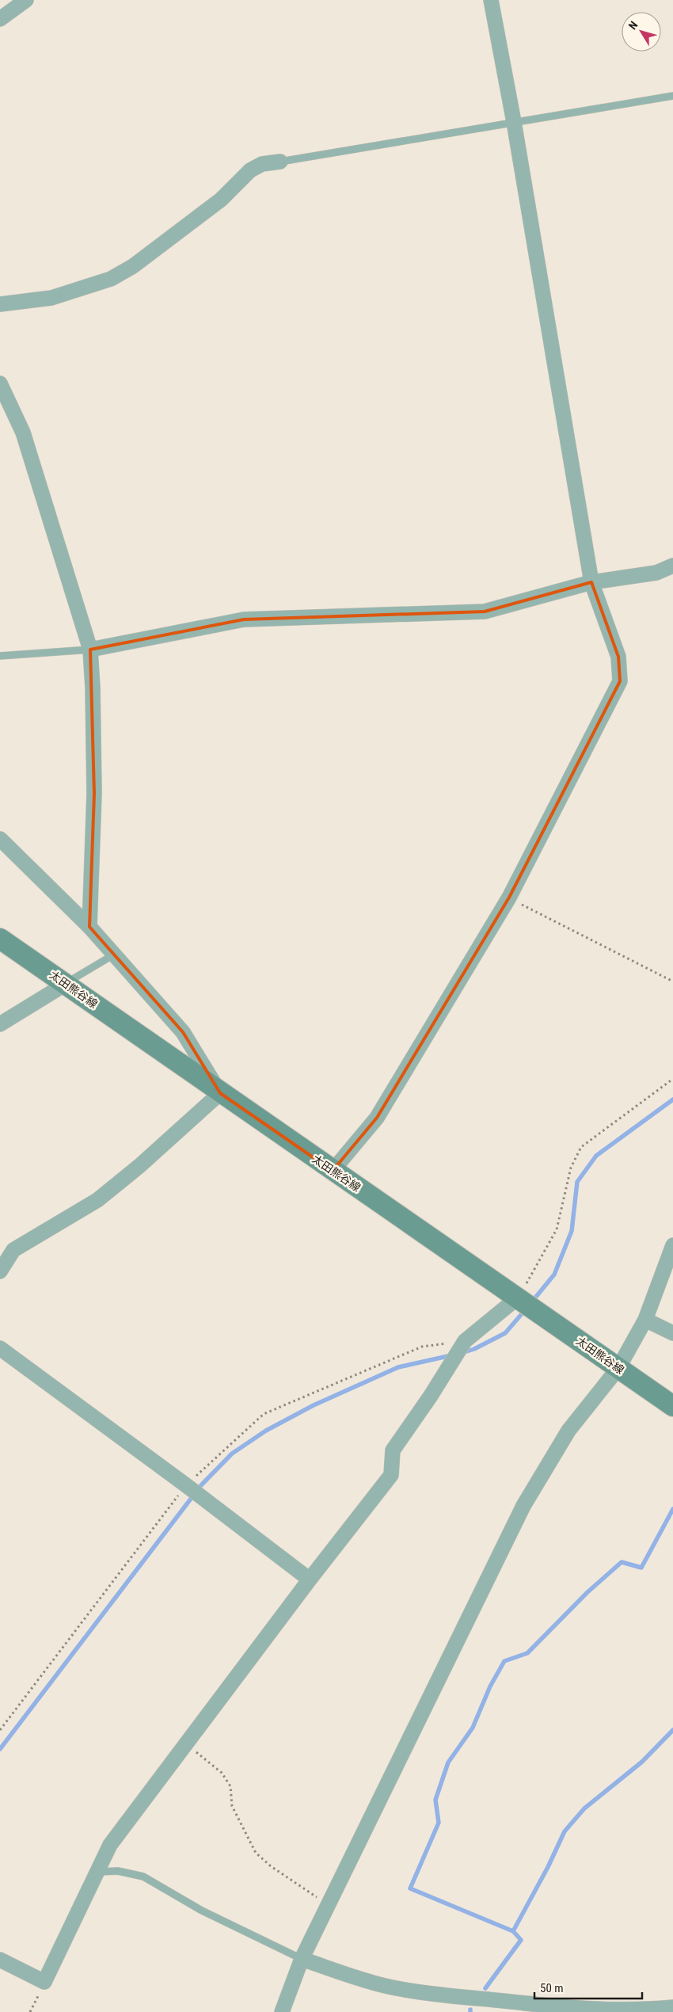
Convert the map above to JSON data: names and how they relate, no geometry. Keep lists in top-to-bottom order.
{
  "streets": {
    "main road": ["太田熊谷線"]
  },
  "scale_bar": "50 m",
  "north": "top left"
}
